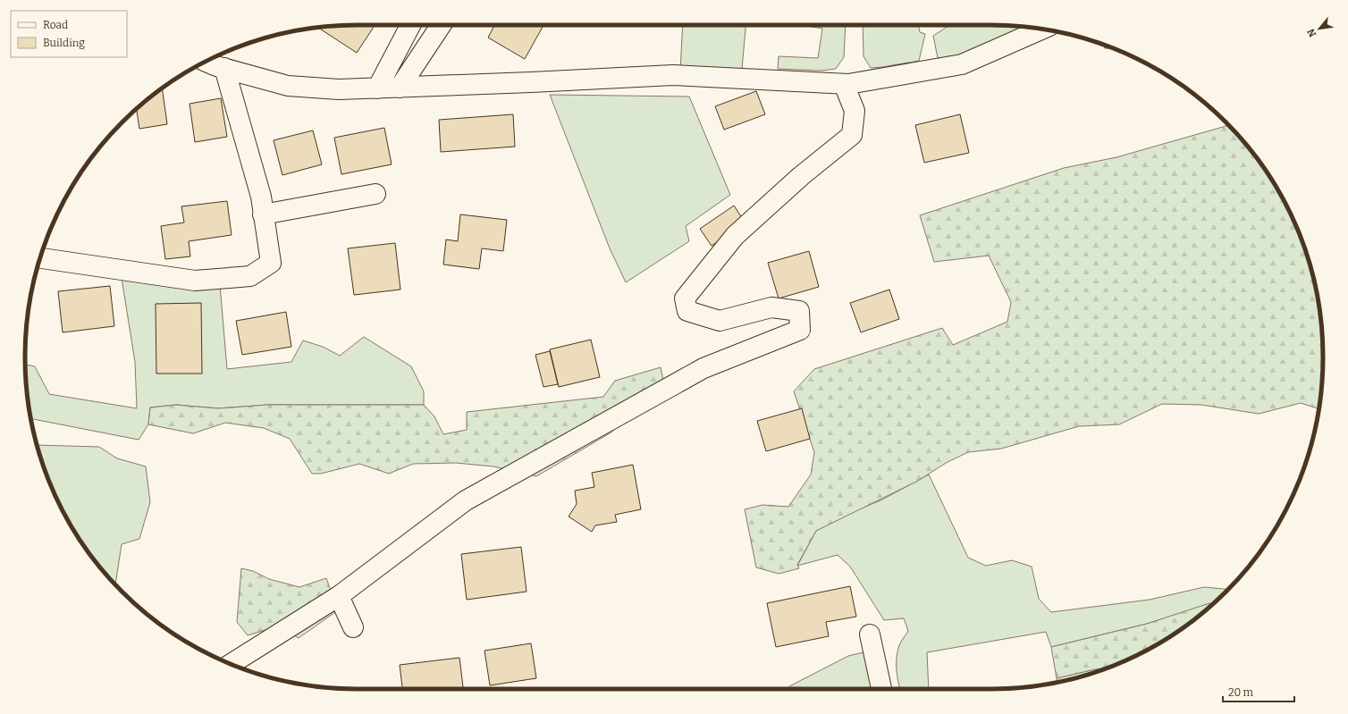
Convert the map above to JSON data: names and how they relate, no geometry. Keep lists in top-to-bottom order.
{
  "legend": ["Road", "Building"],
  "scale_bar": "20 m",
  "north": "bottom left"
}
